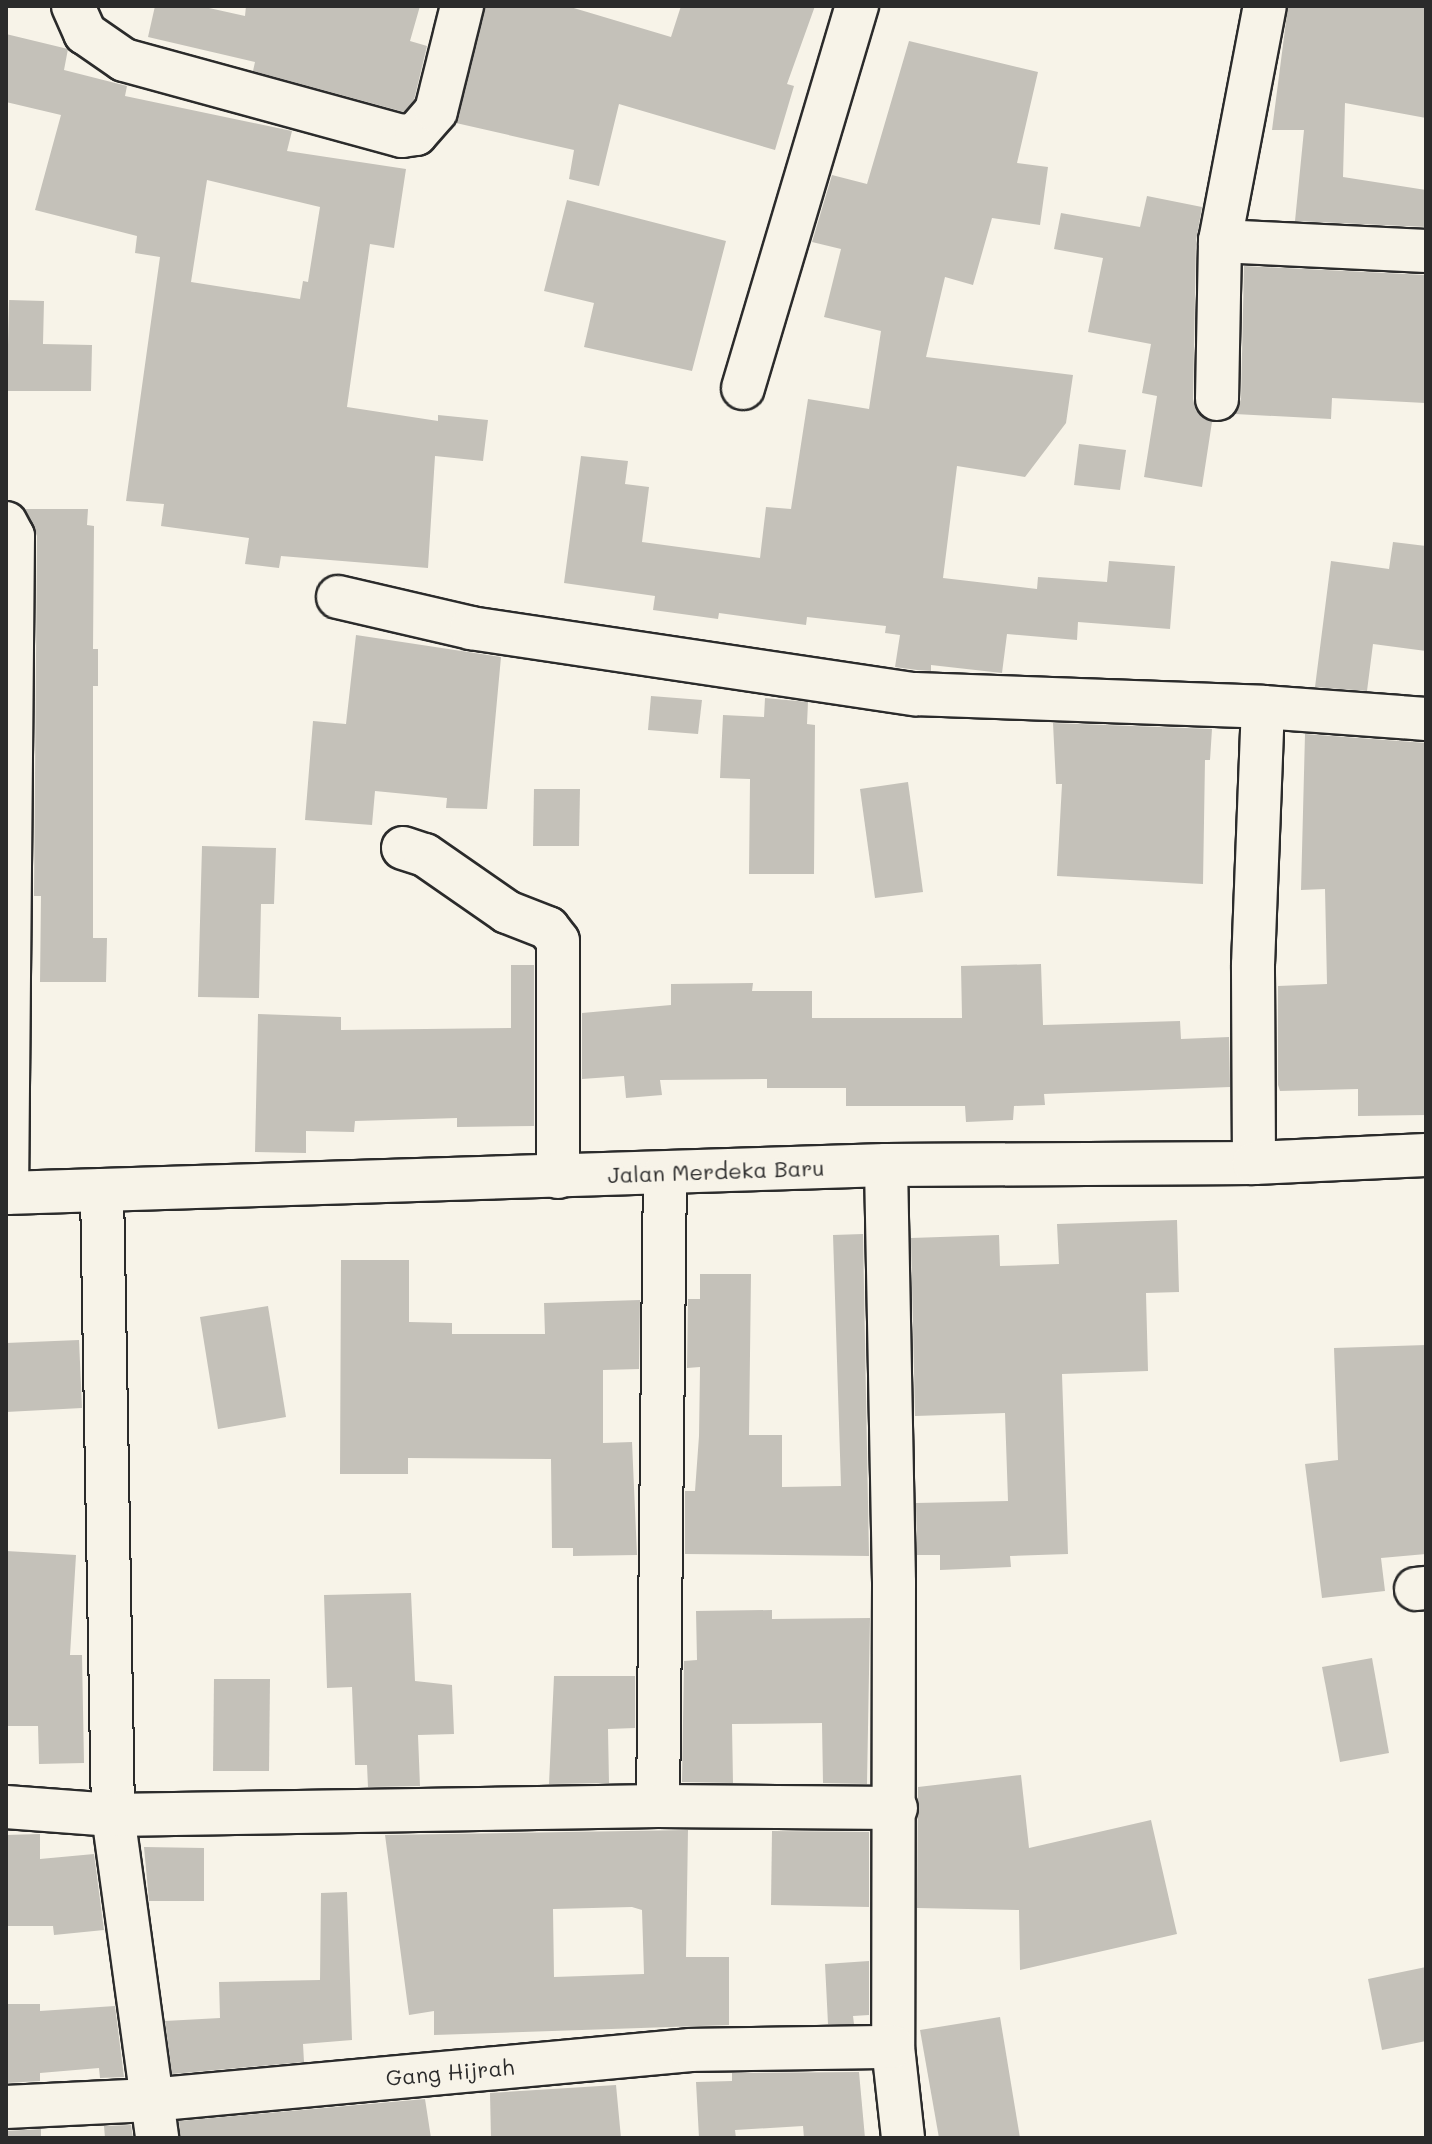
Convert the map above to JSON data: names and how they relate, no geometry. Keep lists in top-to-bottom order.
{
  "streets": {
    "street": ["Jalan Merdeka Baru", "Gang Hijrah"]
  }
}
